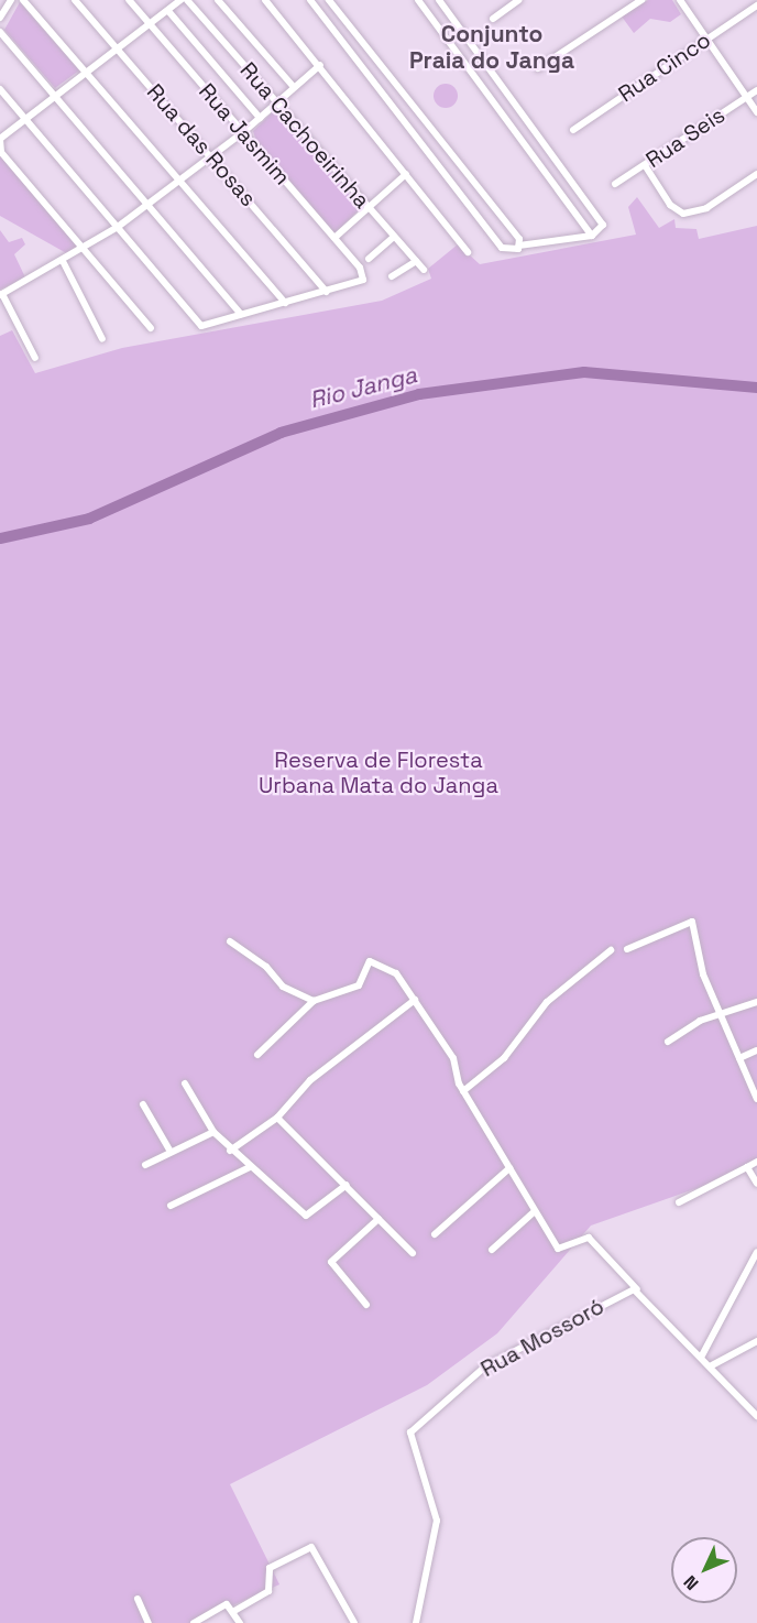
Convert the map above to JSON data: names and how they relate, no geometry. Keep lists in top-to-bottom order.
{
  "streets": {
    "street": [
      "Rua Cinco",
      "Rua Jasmim",
      "Rua Cachoeirinha",
      "Rua Seis",
      "Rua das Rosas",
      "Rua Mossoró"
    ]
  },
  "crossings": [
    ["Rua Jasmim", "Rua das Rosas"]
  ],
  "districts": ["Conjunto Praia do Janga"],
  "water": ["Rio Janga"],
  "parks": ["Reserva de Floresta Urbana Mata do Janga"],
  "north": "bottom left"
}
